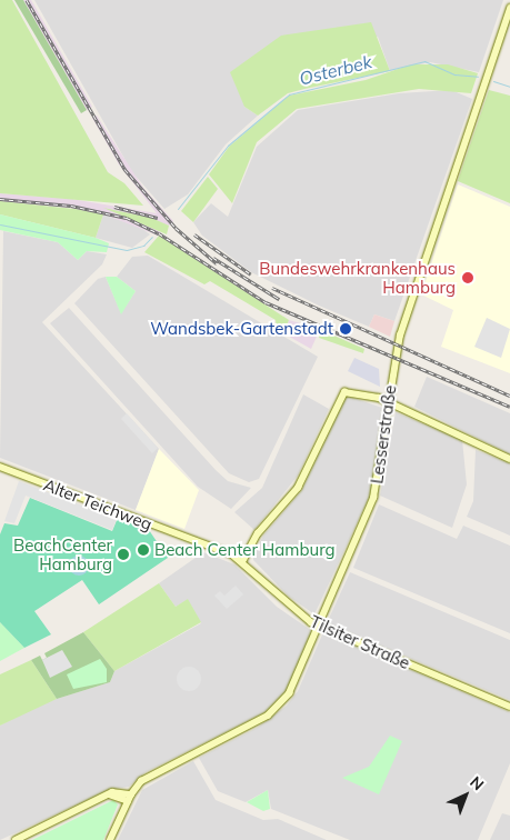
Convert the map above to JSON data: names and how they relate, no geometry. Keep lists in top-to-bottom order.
{
  "streets": {
    "street": ["Lesserstraße", "Alter Teichweg", "Tilsiter Straße"]
  },
  "crossings": [
    ["Lesserstraße", "Tilsiter Straße"],
    ["Alter Teichweg", "Tilsiter Straße"]
  ],
  "water": ["Osterbek"],
  "places": [
    "Bundeswehrkrankenhaus Hamburg",
    "Wandsbek-Gartenstadt",
    "Beach Center Hamburg",
    "BeachCenter Hamburg"
  ],
  "north": "top right"
}
